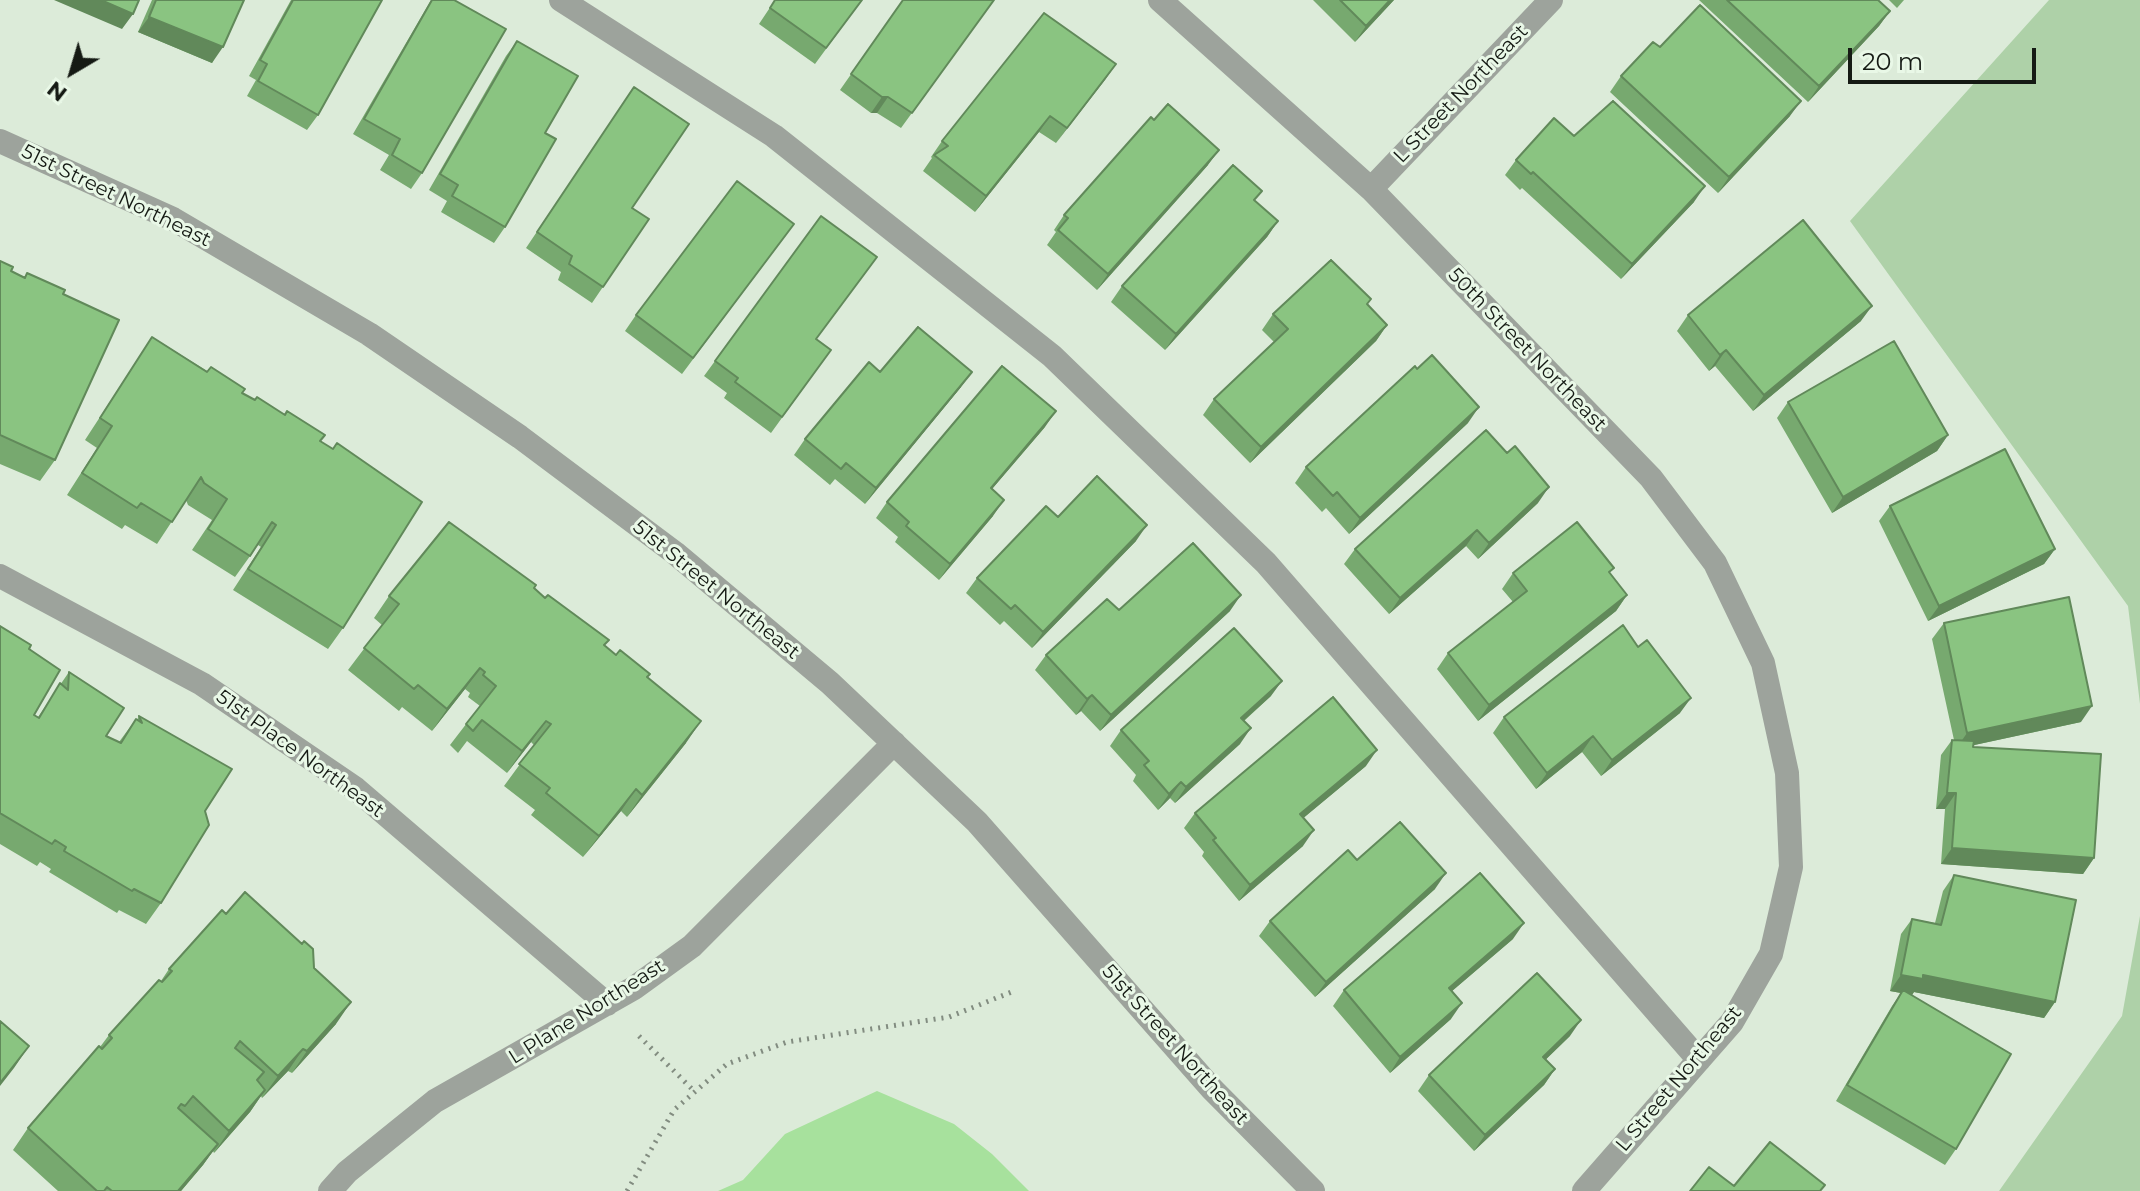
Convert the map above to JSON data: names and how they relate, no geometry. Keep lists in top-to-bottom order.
{
  "streets": {
    "street": [
      "L Street Northeast",
      "51st Street Northeast",
      "50th Street Northeast",
      "51st Place Northeast",
      "L Plane Northeast"
    ]
  },
  "crossings": [
    ["L Street Northeast", "50th Street Northeast"],
    ["51st Street Northeast", "L Plane Northeast"],
    ["51st Place Northeast", "L Plane Northeast"]
  ],
  "scale_bar": "20 m",
  "north": "bottom left"
}
